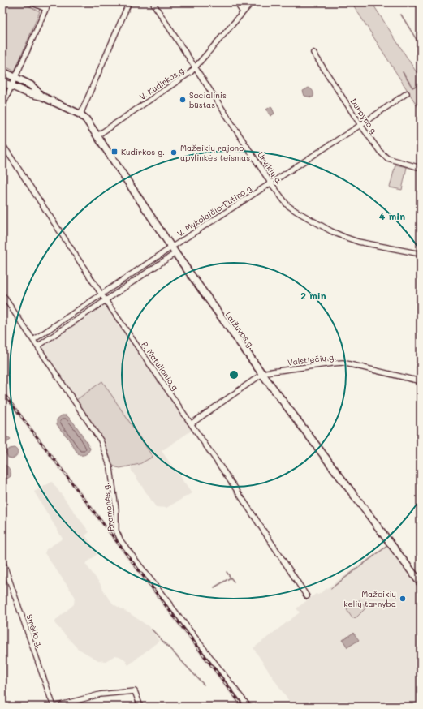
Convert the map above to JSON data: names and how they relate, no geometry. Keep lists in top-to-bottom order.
{
  "streets": {
    "main road": ["Laižuvos g."],
    "street": [
      "V. Kudirkos g.",
      "Durpyno g.",
      "Urvikių g.",
      "V. Mykolaičio-Putino g.",
      "Valstiečių g.",
      "P. Matulionio g.",
      "Pramonės g.",
      "Smėlio g."
    ]
  },
  "crossings": [
    ["V. Kudirkos g.", "Urvikių g."],
    ["V. Kudirkos g.", "Laižuvos g."],
    ["Durpyno g.", "V. Mykolaičio-Putino g."],
    ["Urvikių g.", "V. Mykolaičio-Putino g."],
    ["V. Mykolaičio-Putino g.", "Laižuvos g."],
    ["V. Mykolaičio-Putino g.", "P. Matulionio g."],
    ["V. Mykolaičio-Putino g.", "Pramonės g."],
    ["Laižuvos g.", "Valstiečių g."]
  ],
  "places": {
    "other": ["Socialinis būstas", "Mažeikių rajono apylinkės teismas", "Mažeikių kelių tarnyba"],
    "transit": ["Kudirkos g."]
  },
  "rings": ["4 min", "2 min"]
}
